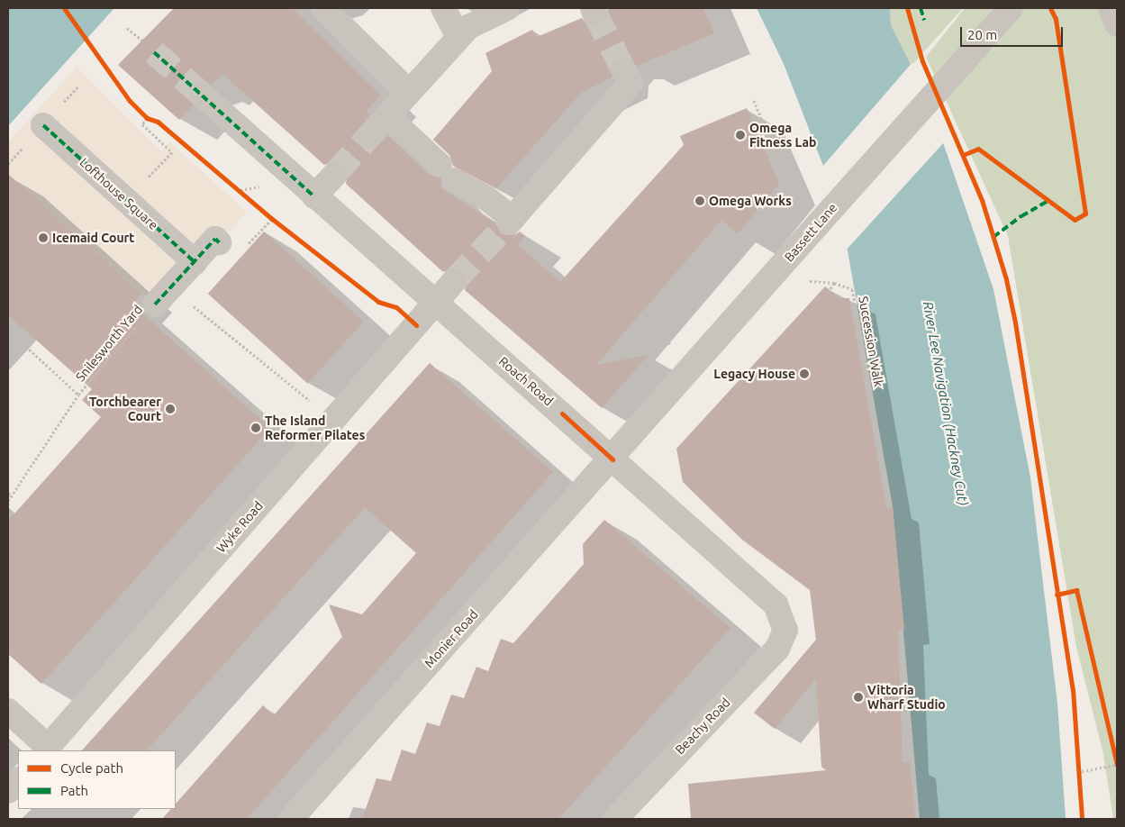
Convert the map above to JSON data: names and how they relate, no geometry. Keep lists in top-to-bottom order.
{
  "streets": {
    "street": [
      "Lofthouse Square",
      "Bassett Lane",
      "Roach Road",
      "Wyke Road",
      "Monier Road",
      "Beachy Road"
    ],
    "path": ["Succession Walk", "Snilesworth Yard"]
  },
  "crossings": [
    ["Bassett Lane", "Roach Road"],
    ["Bassett Lane", "Monier Road"],
    ["Roach Road", "Wyke Road"],
    ["Roach Road", "Monier Road"],
    ["Roach Road", "Beachy Road"]
  ],
  "water": ["River Lee Navigation (Hackney Cut)"],
  "places": [
    "Omega Fitness Lab",
    "Omega Works",
    "Icemaid Court",
    "Legacy House",
    "Torchbearer Court",
    "The Island Reformer Pilates",
    "Vittoria Wharf Studio"
  ],
  "legend": ["Cycle path", "Path"],
  "scale_bar": "20 m"
}
